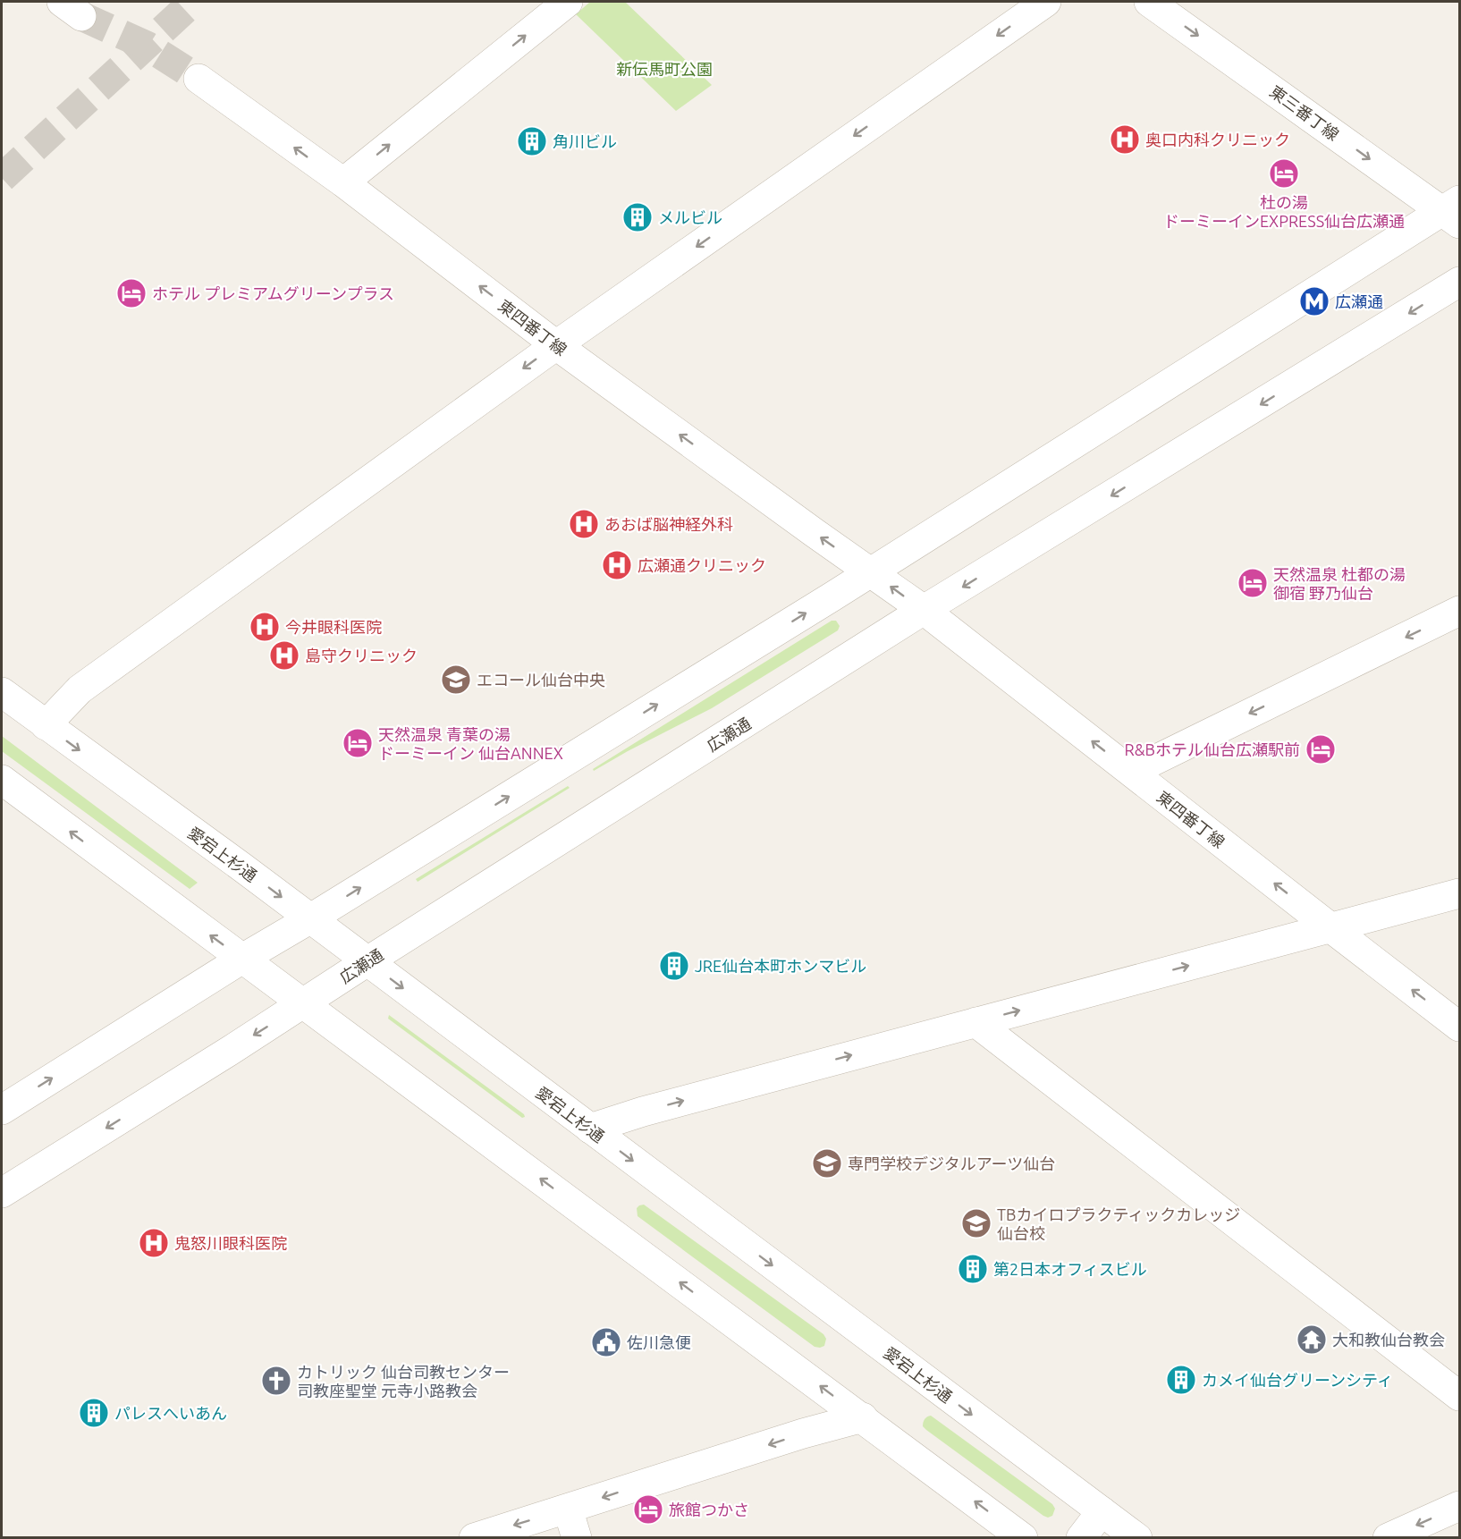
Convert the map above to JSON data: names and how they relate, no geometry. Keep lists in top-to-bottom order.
{
  "streets": {
    "street": [
      "東三番丁線",
      "東四番丁線",
      "広瀬通",
      "愛宕上杉通"
    ]
  },
  "crossings": [
    ["東四番丁線", "広瀬通"],
    ["広瀬通", "愛宕上杉通"]
  ],
  "one_way": ["東三番丁線", "東四番丁線"],
  "parks": ["新伝馬町公園"],
  "places": {
    "hospital": [
      "奥口内科クリニック",
      "あおば脳神経外科",
      "広瀬通クリニック",
      "今井眼科医院",
      "島守クリニック",
      "鬼怒川眼科医院"
    ],
    "building": [
      "角川ビル",
      "メルビル",
      "JRE仙台本町ホンマビル",
      "第2日本オフィスビル",
      "カメイ仙台グリーンシティ",
      "パレスへいあん"
    ],
    "hotel": [
      "杜の湯 ドーミーインEXPRESS仙台広瀬通",
      "ホテル プレミアムグリーンプラス",
      "天然温泉 杜都の湯 御宿 野乃仙台",
      "天然温泉 青葉の湯 ドーミーイン 仙台ANNEX",
      "R&Bホテル仙台広瀬駅前",
      "旅館つかさ"
    ],
    "metro station": ["広瀬通"],
    "school or university": ["エコール仙台中央", "専門学校デジタルアーツ仙台", "TBカイロプラクティックカレッジ 仙台校"],
    "temple": ["大和教仙台教会"],
    "public building": ["佐川急便"],
    "church": ["カトリック 仙台司教センター 司教座聖堂 元寺小路教会"]
  }
}
